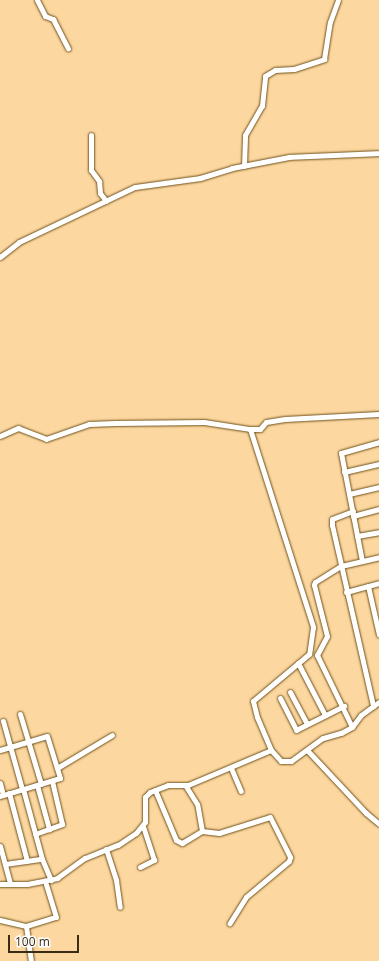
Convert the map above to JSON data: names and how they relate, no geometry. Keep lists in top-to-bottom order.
{
  "scale_bar": "100 m"
}
